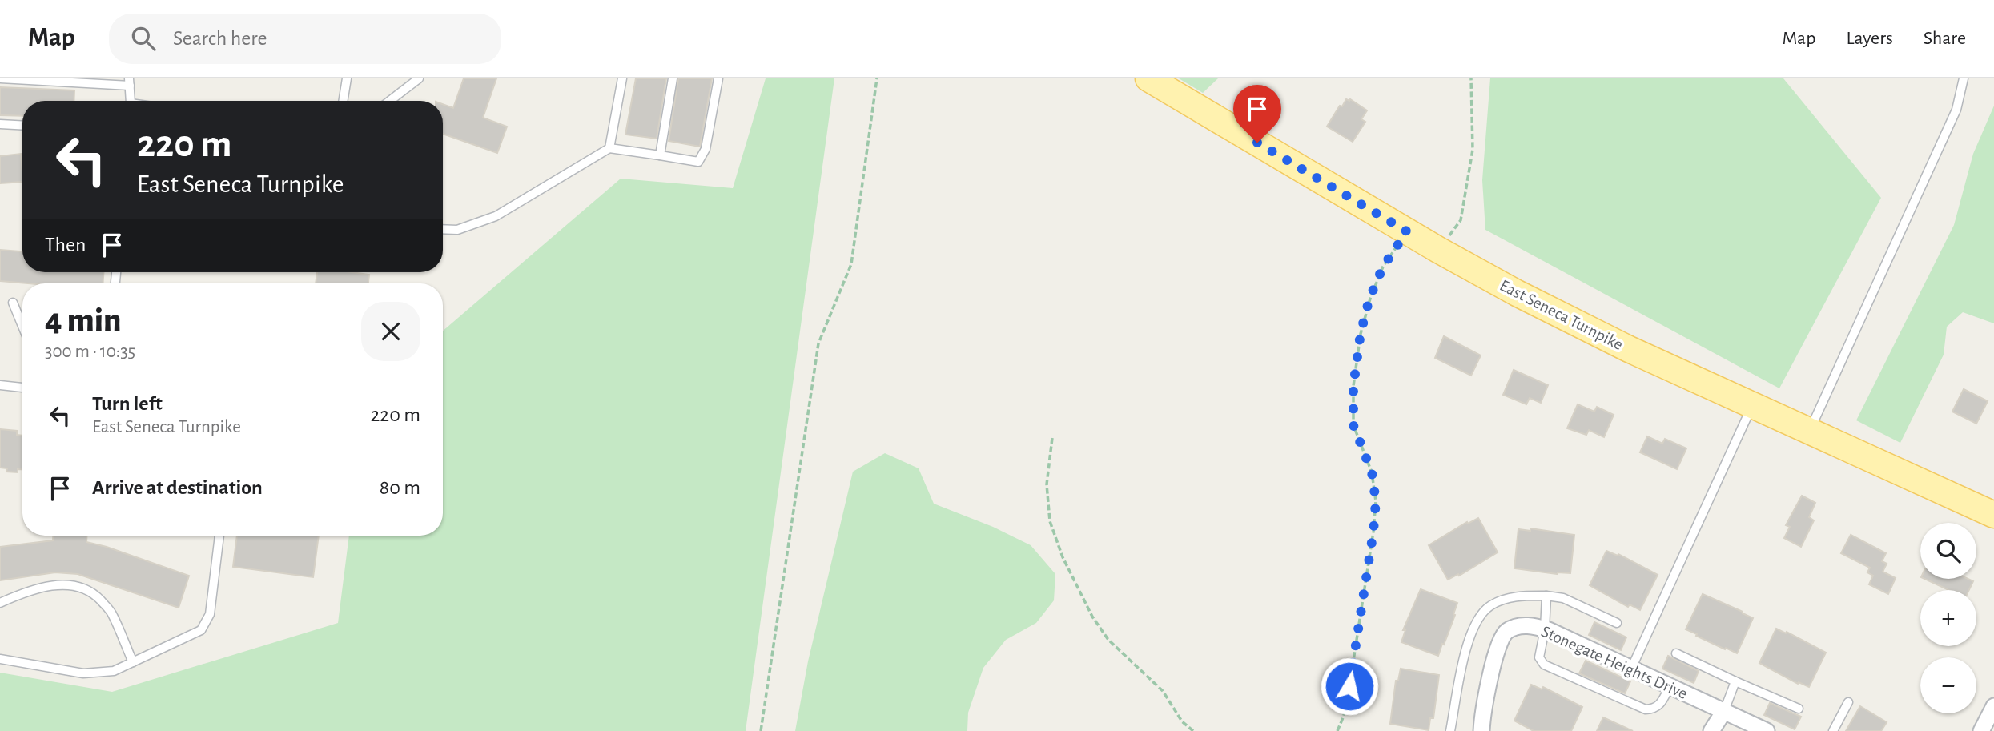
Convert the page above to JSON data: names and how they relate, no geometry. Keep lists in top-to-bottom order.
{
  "streets": {
    "main road": ["East Seneca Turnpike"],
    "street": ["Stonegate Heights Drive"]
  },
  "page": {
    "header": "Map",
    "search": "Search here",
    "nav": ["Map", "Layers", "Share"],
    "turn": ["220 m", "East Seneca Turnpike"],
    "then": "Then",
    "heading": ["4 min", "300 m · 10:35"],
    "list": [
      {
        "name": "Turn left",
        "note": "East Seneca Turnpike",
        "value": "220 m"
      },
      {
        "name": "Arrive at destination",
        "value": "80 m"
      }
    ],
    "map_buttons": ["+", "−"]
  }
}
